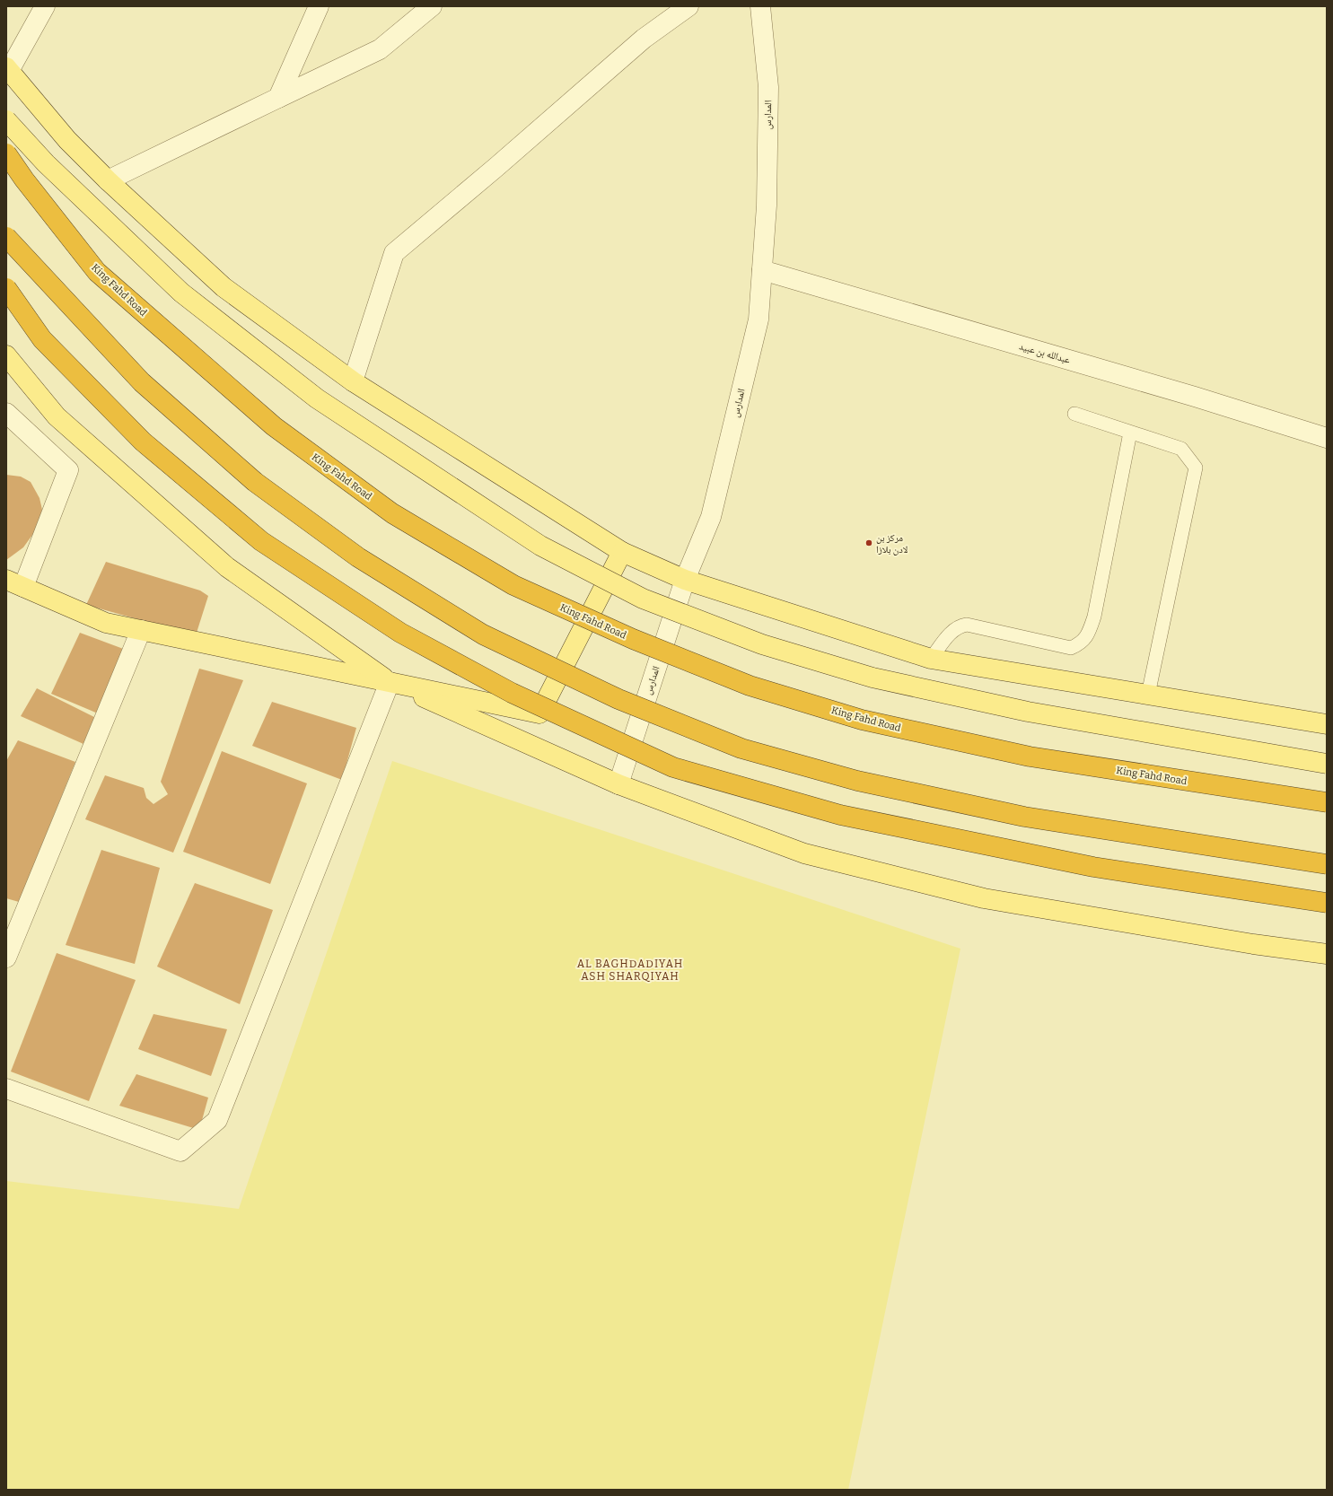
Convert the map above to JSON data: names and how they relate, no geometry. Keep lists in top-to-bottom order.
{
  "streets": {
    "highway": ["King Fahd Road"],
    "street": ["المدارس", "عبدالله بن عبيد"]
  },
  "crossings": [
    ["المدارس", "عبدالله بن عبيد"]
  ],
  "districts": ["AL BAGHDADIYAH ASH SHARQIYAH"],
  "places": ["مركز بن لادن بلازا"]
}
